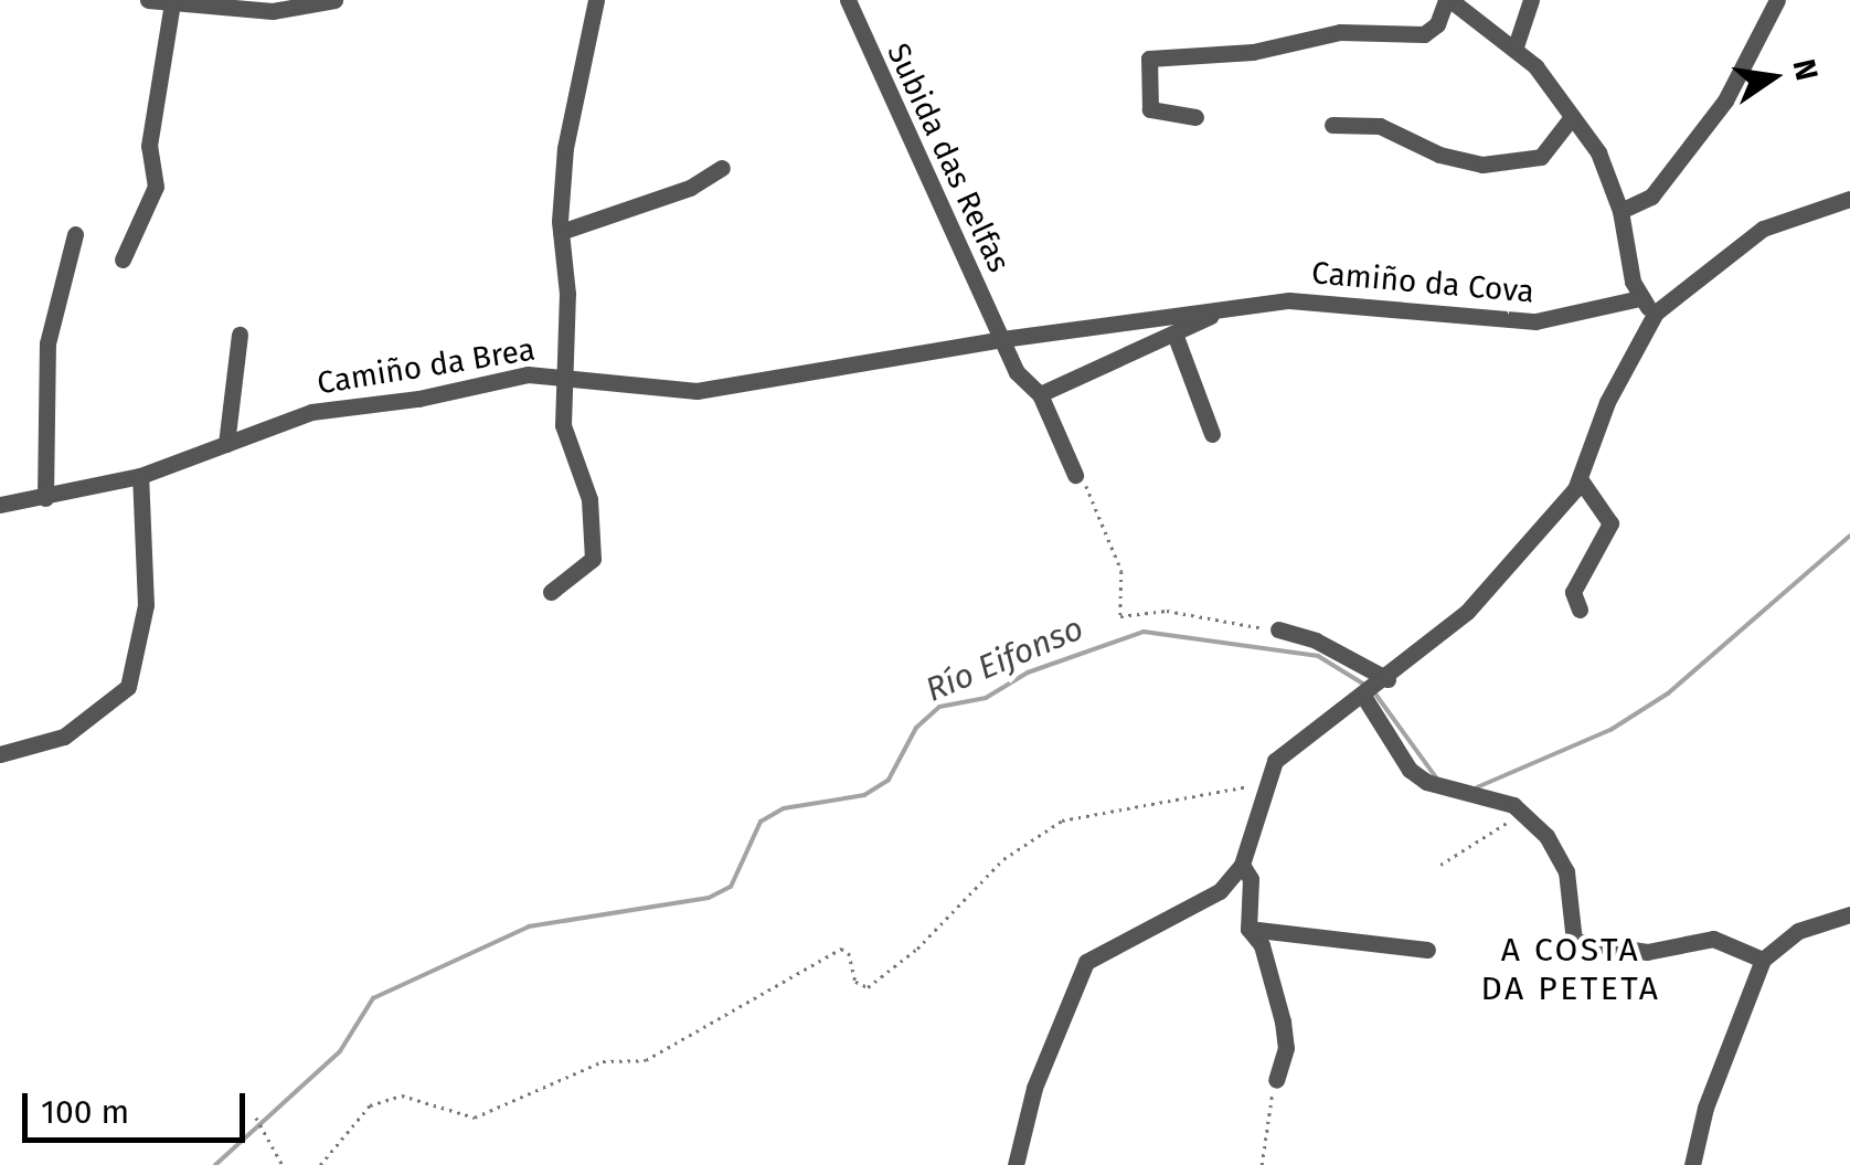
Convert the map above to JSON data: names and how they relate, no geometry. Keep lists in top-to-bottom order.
{
  "streets": {
    "street": ["Subida das Relfas", "Camiño da Cova", "Camiño da Brea"]
  },
  "crossings": [
    ["Subida das Relfas", "Camiño da Cova"],
    ["Subida das Relfas", "Camiño da Brea"],
    ["Camiño da Cova", "Camiño da Brea"]
  ],
  "districts": ["A COSTA DA PETETA"],
  "water": ["Río Eifonso"],
  "scale_bar": "100 m",
  "north": "right"
}
